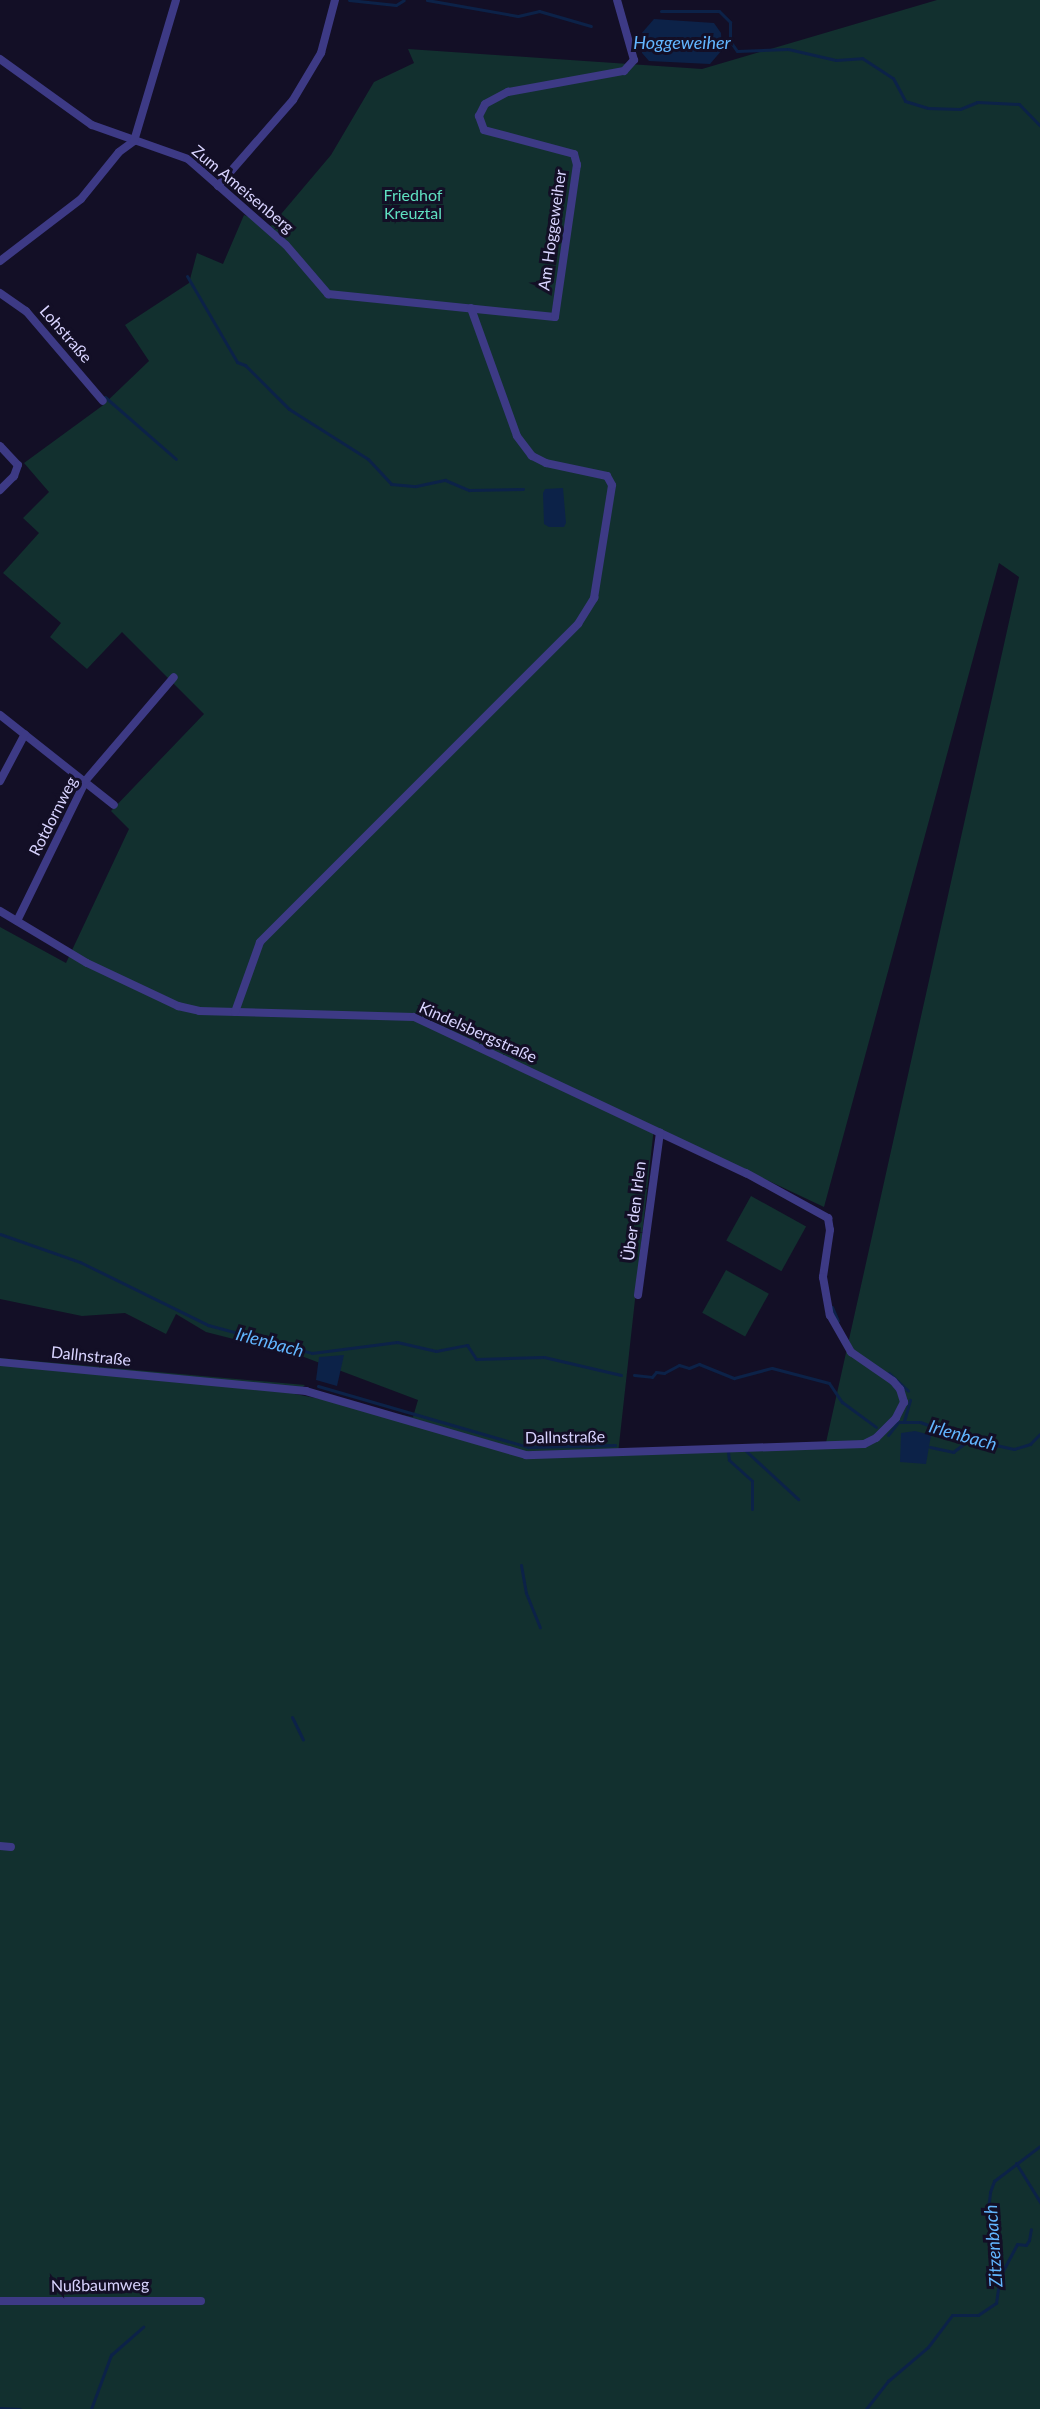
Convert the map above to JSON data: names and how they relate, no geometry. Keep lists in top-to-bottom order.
{
  "streets": {
    "street": [
      "Zum Ameisenberg",
      "Am Hoggeweiher",
      "Lohstraße",
      "Rotdornweg",
      "Kindelsbergstraße",
      "Über den Irlen",
      "Dallnstraße",
      "Nußbaumweg"
    ]
  },
  "crossings": [
    ["Zum Ameisenberg", "Am Hoggeweiher"],
    ["Rotdornweg", "Kindelsbergstraße"],
    ["Kindelsbergstraße", "Über den Irlen"],
    ["Kindelsbergstraße", "Dallnstraße"]
  ],
  "water": ["Hoggeweiher", "Irlenbach", "Zitzenbach"],
  "parks": ["Friedhof Kreuztal"]
}
